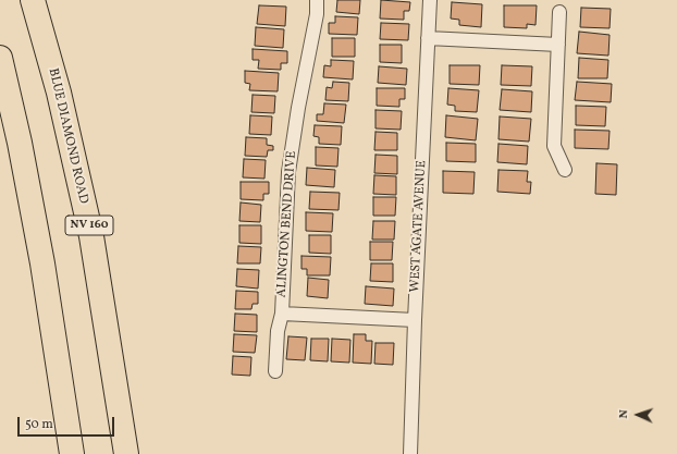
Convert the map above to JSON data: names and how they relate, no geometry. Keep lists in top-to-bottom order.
{
  "streets": {
    "highway": ["BLUE DIAMOND ROAD", "NV 160"],
    "street": ["ALINGTON BEND DRIVE", "WEST AGATE AVENUE"]
  },
  "scale_bar": "50 m",
  "north": "left"
}
